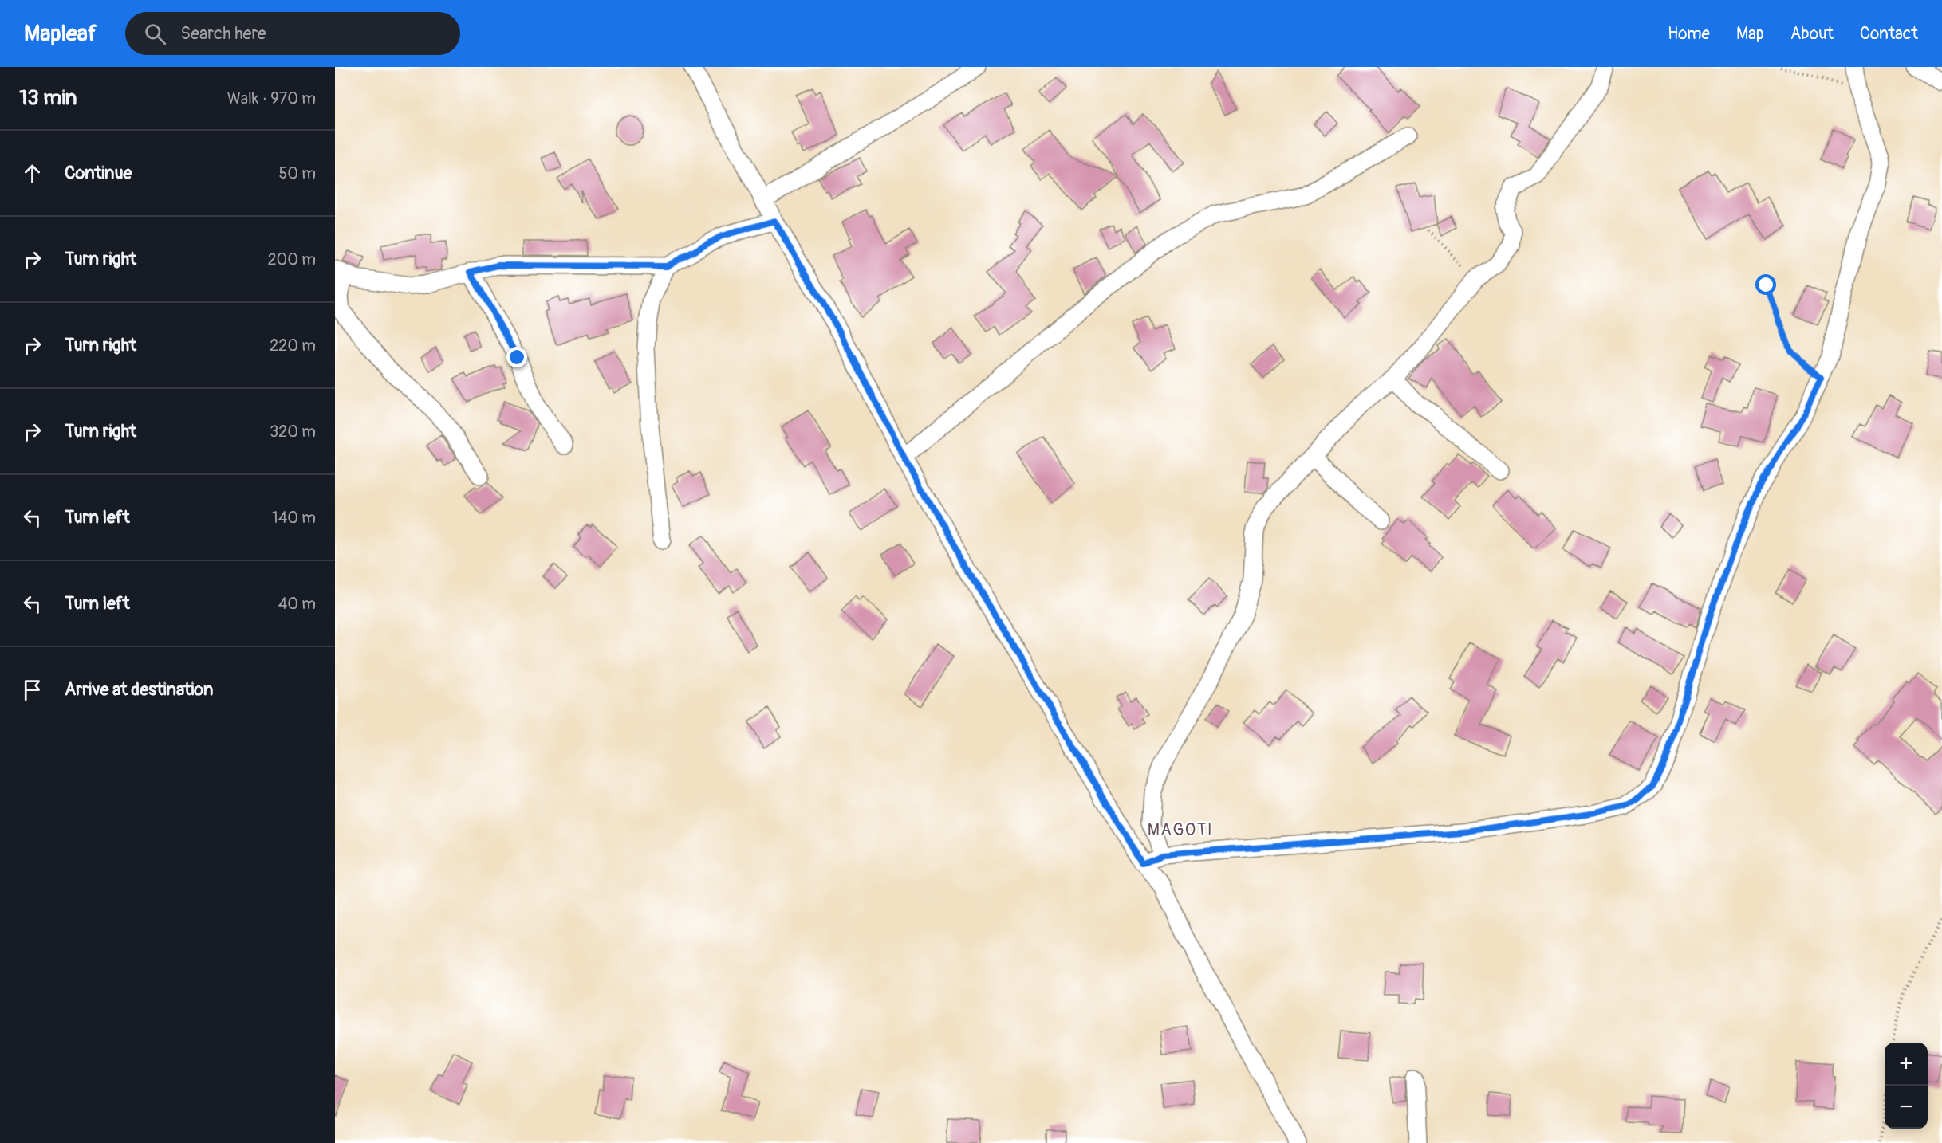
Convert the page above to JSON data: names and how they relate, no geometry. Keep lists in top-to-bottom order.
{
  "districts": ["MAGOTI"],
  "page": {
    "header": "Mapleaf",
    "search": "Search here",
    "nav": [
      "Home",
      "Map",
      "About",
      "Contact"
    ],
    "heading": ["13 min", "Walk · 970 m"],
    "list": [
      ["Continue", "50 m"],
      ["Turn right", "200 m"],
      ["Turn right", "220 m"],
      ["Turn right", "320 m"],
      ["Turn left", "140 m"],
      ["Turn left", "40 m"],
      "Arrive at destination"
    ],
    "map_buttons": ["+", "−"]
  }
}
